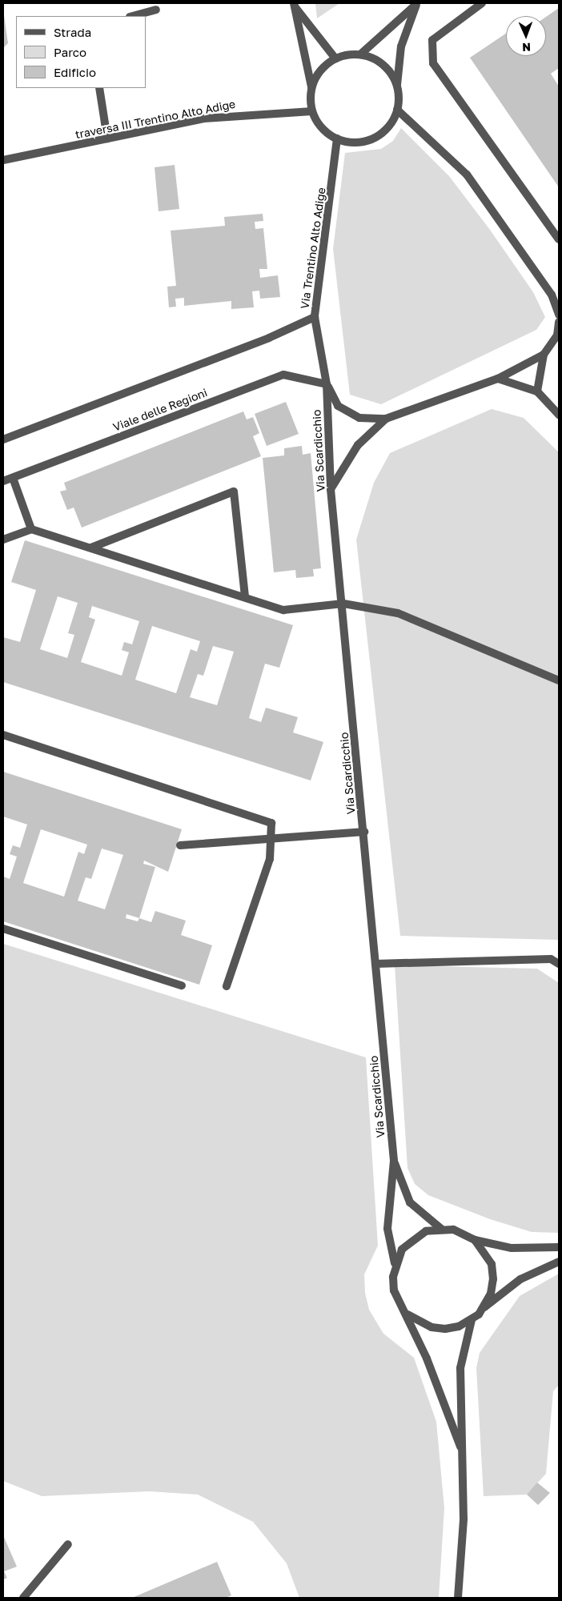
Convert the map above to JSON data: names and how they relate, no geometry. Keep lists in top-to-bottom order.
{
  "streets": {
    "street": [
      "traversa III Trentino Alto Adige",
      "Via Trentino Alto Adige",
      "Viale delle Regioni",
      "Via Scardicchio"
    ]
  },
  "crossings": [
    ["traversa III Trentino Alto Adige", "Via Trentino Alto Adige"],
    ["Via Trentino Alto Adige", "Viale delle Regioni"],
    ["Via Trentino Alto Adige", "Via Scardicchio"],
    ["Viale delle Regioni", "Via Scardicchio"]
  ],
  "legend": ["Strada", "Parco", "Edificio"],
  "north": "bottom"
}
